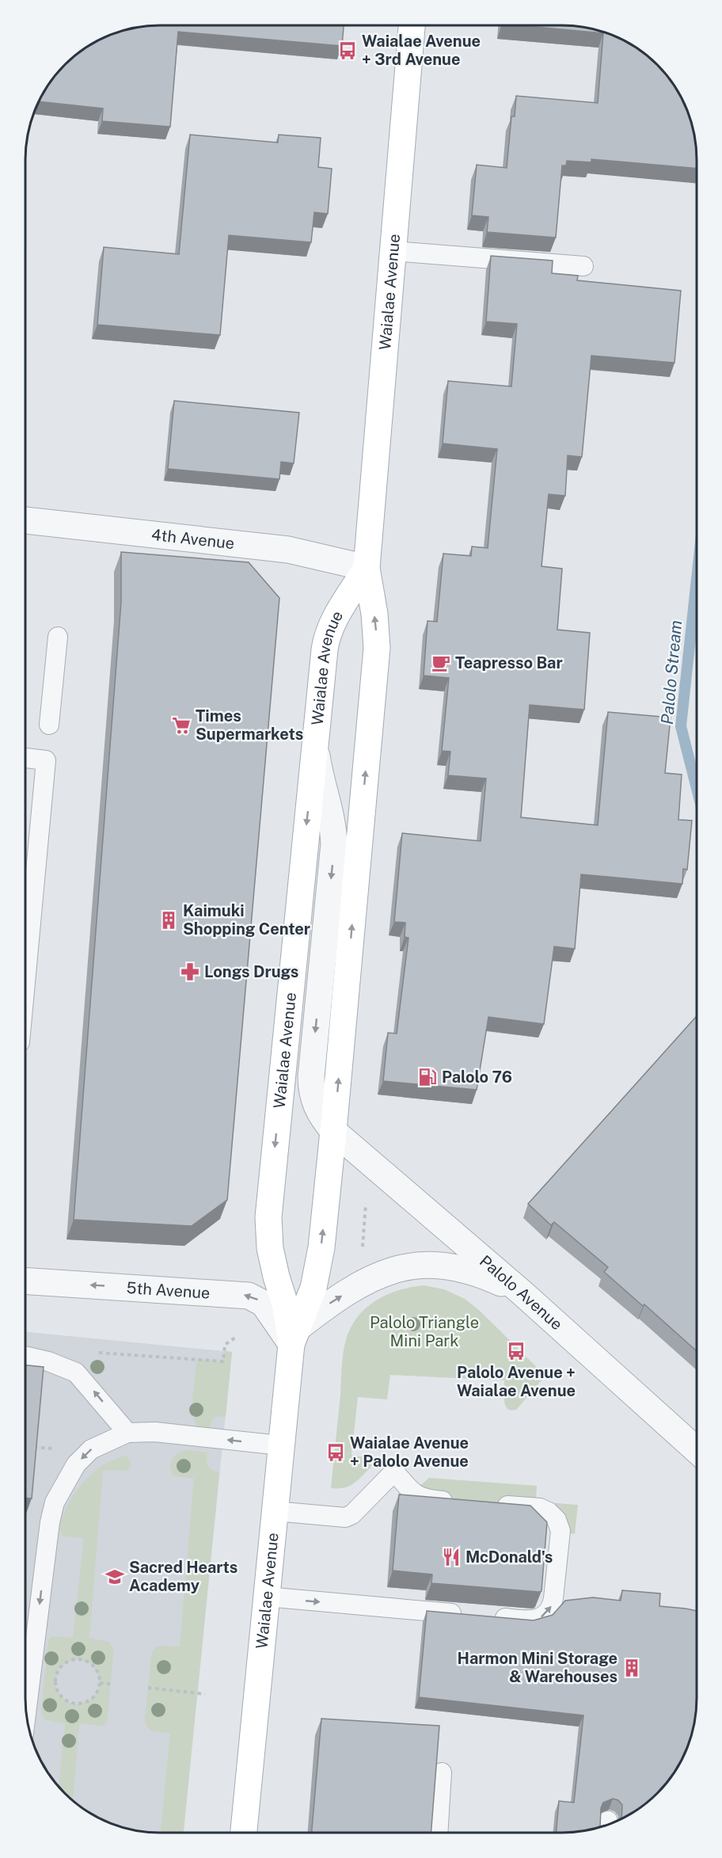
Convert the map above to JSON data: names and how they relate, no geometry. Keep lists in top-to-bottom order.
{
  "streets": {
    "main road": ["Waialae Avenue"],
    "street": ["4th Avenue", "5th Avenue", "Palolo Avenue"]
  },
  "crossings": [
    ["Waialae Avenue", "4th Avenue"],
    ["Waialae Avenue", "5th Avenue"],
    ["Waialae Avenue", "Palolo Avenue"]
  ],
  "one_way": ["5th Avenue", "Palolo Avenue"],
  "water": ["Palolo Stream"],
  "parks": ["Palolo Triangle Mini Park"],
  "places": {
    "bus stop": ["Waialae Avenue + 3rd Avenue", "Palolo Avenue + Waialae Avenue", "Waialae Avenue + Palolo Avenue"],
    "cafe": ["Teapresso Bar"],
    "supermarket": ["Times Supermarkets"],
    "building": ["Kaimuki Shopping Center", "Harmon Mini Storage & Warehouses"],
    "pharmacy": ["Longs Drugs"],
    "fuel station": ["Palolo 76"],
    "restaurant": ["McDonald's"],
    "school or university": ["Sacred Hearts Academy"]
  }
}
